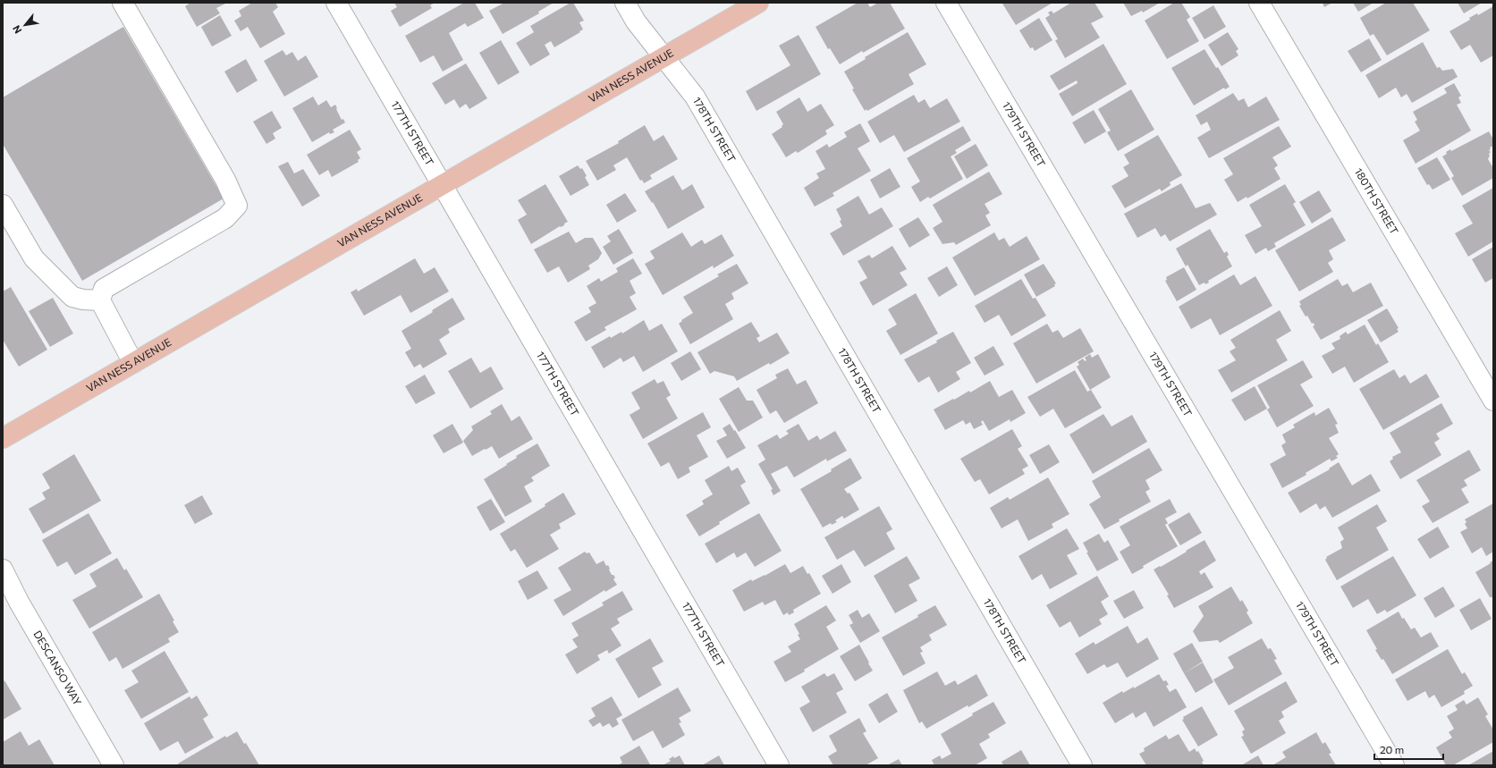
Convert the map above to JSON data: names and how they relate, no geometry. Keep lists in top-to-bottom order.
{
  "streets": {
    "main road": ["VAN NESS AVENUE"],
    "street": [
      "178TH STREET",
      "177TH STREET",
      "179TH STREET",
      "180TH STREET",
      "DESCANSO WAY"
    ]
  },
  "crossings": [
    ["VAN NESS AVENUE", "178TH STREET"],
    ["VAN NESS AVENUE", "177TH STREET"]
  ],
  "scale_bar": "20 m",
  "north": "bottom left"
}
